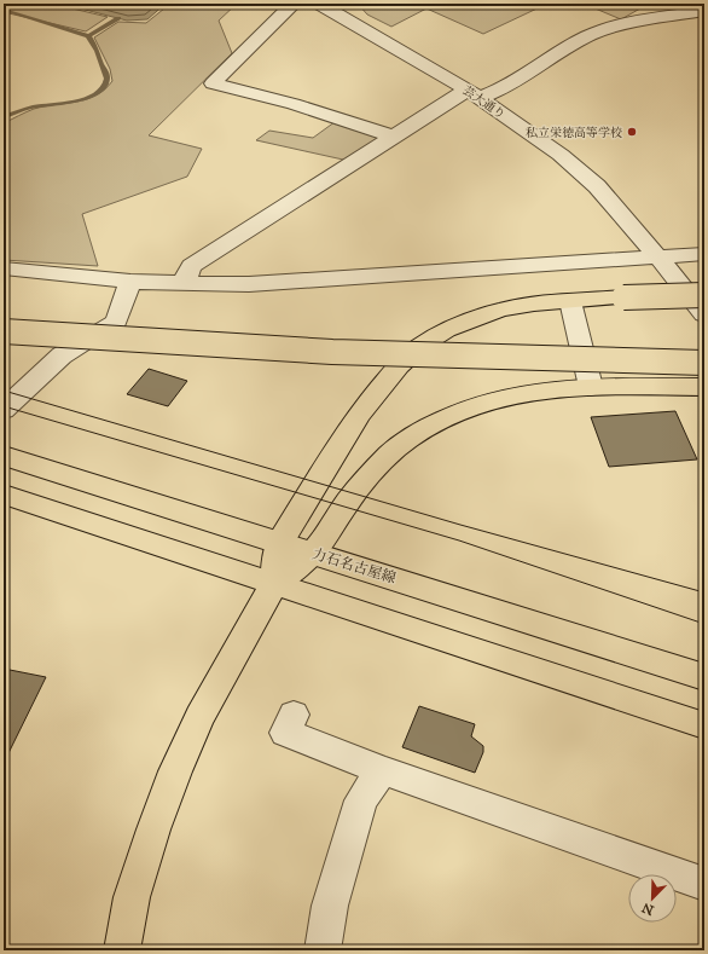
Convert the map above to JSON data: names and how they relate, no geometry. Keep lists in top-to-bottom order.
{
  "streets": {
    "main road": ["力石名古屋線"],
    "street": ["芸大通り"]
  },
  "places": ["私立栄徳高等学校"],
  "north": "bottom left"
}
